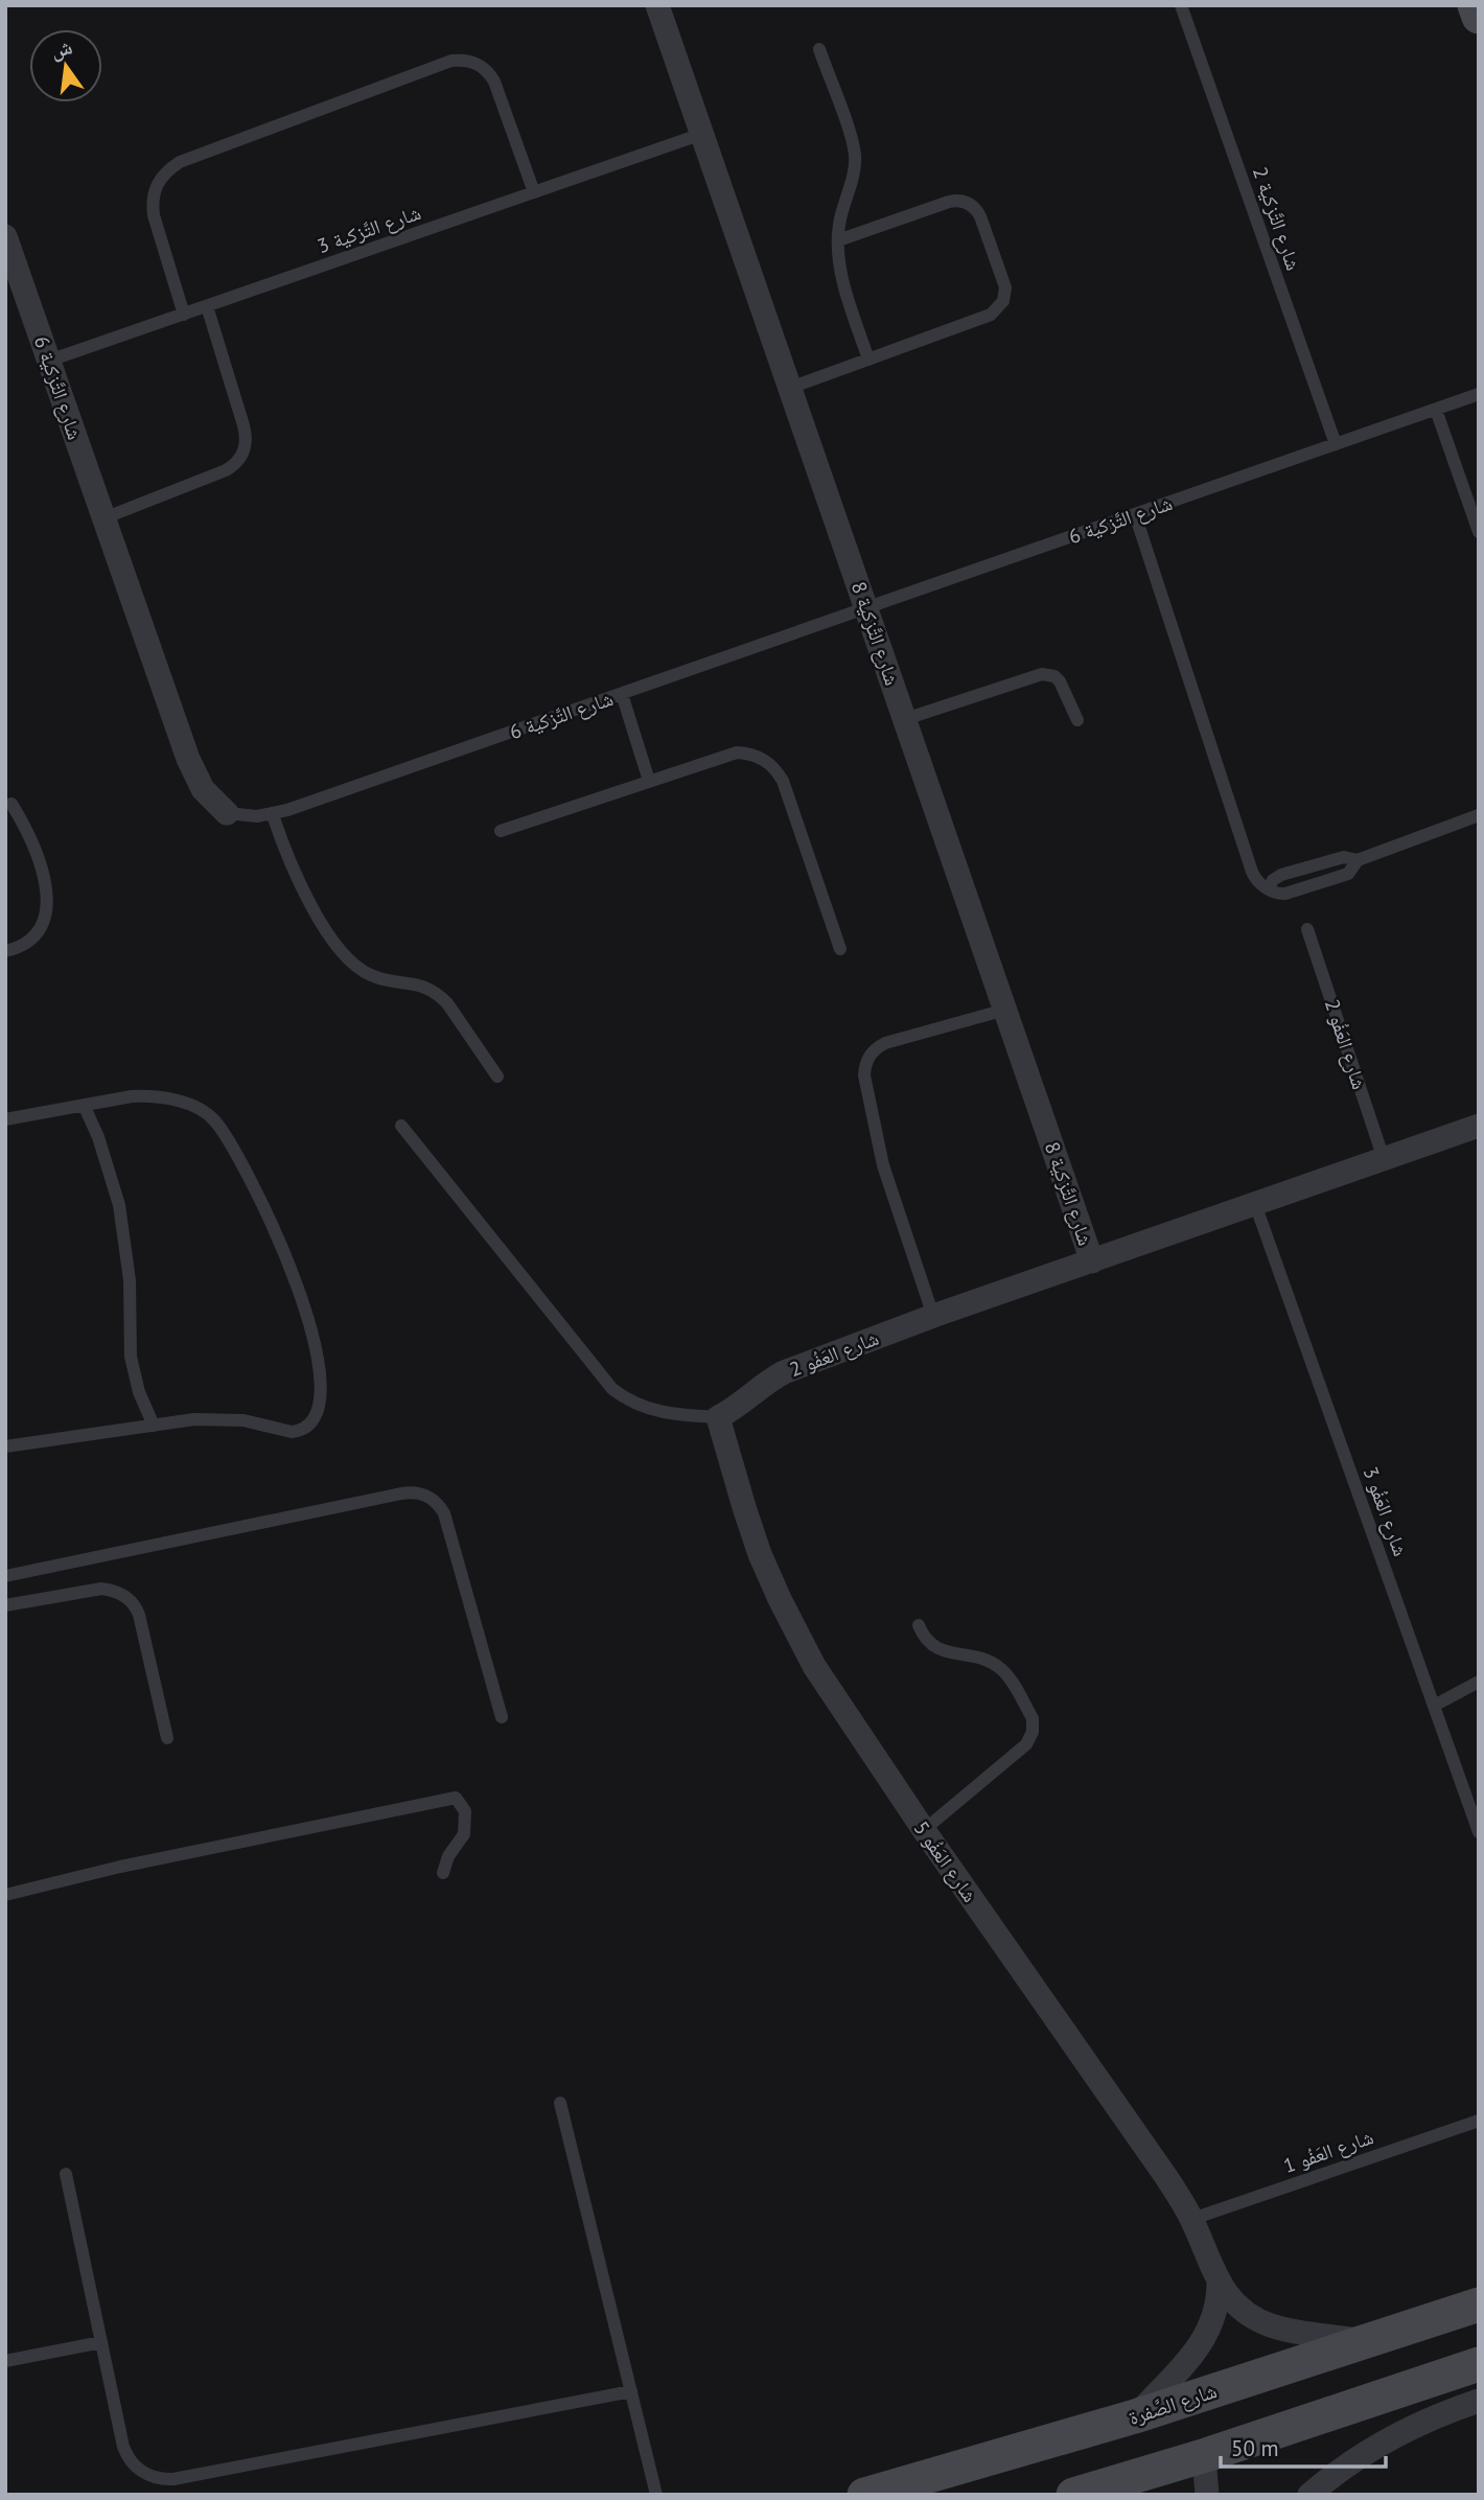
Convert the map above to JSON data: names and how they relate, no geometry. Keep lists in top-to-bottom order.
{
  "streets": {
    "street": [
      "شارع التَّزكية 6",
      "شارع التَّزكية 8",
      "شارع العَفُو 2",
      "شارع العَفُو 5",
      "شارع الصَّفرة"
    ],
    "lane": [
      "شارع التَّزكية 2",
      "شارع التَّزكية 3",
      "شارع العَفُو 3",
      "شارع العَفُو 1"
    ]
  },
  "crossings": [
    ["شارع التَّزكية 2", "شارع التَّزكية 6"],
    ["شارع التَّزكية 3", "شارع التَّزكية 6"],
    ["شارع التَّزكية 3", "شارع التَّزكية 8"],
    ["شارع التَّزكية 6", "شارع التَّزكية 8"],
    ["شارع التَّزكية 8", "شارع العَفُو 2"],
    ["شارع العَفُو 2", "شارع العَفُو 3"],
    ["شارع العَفُو 2", "شارع العَفُو 5"],
    ["شارع العَفُو 5", "شارع العَفُو 1"],
    ["شارع العَفُو 5", "شارع الصَّفرة"]
  ],
  "scale_bar": "50 m",
  "north": "top"
}
